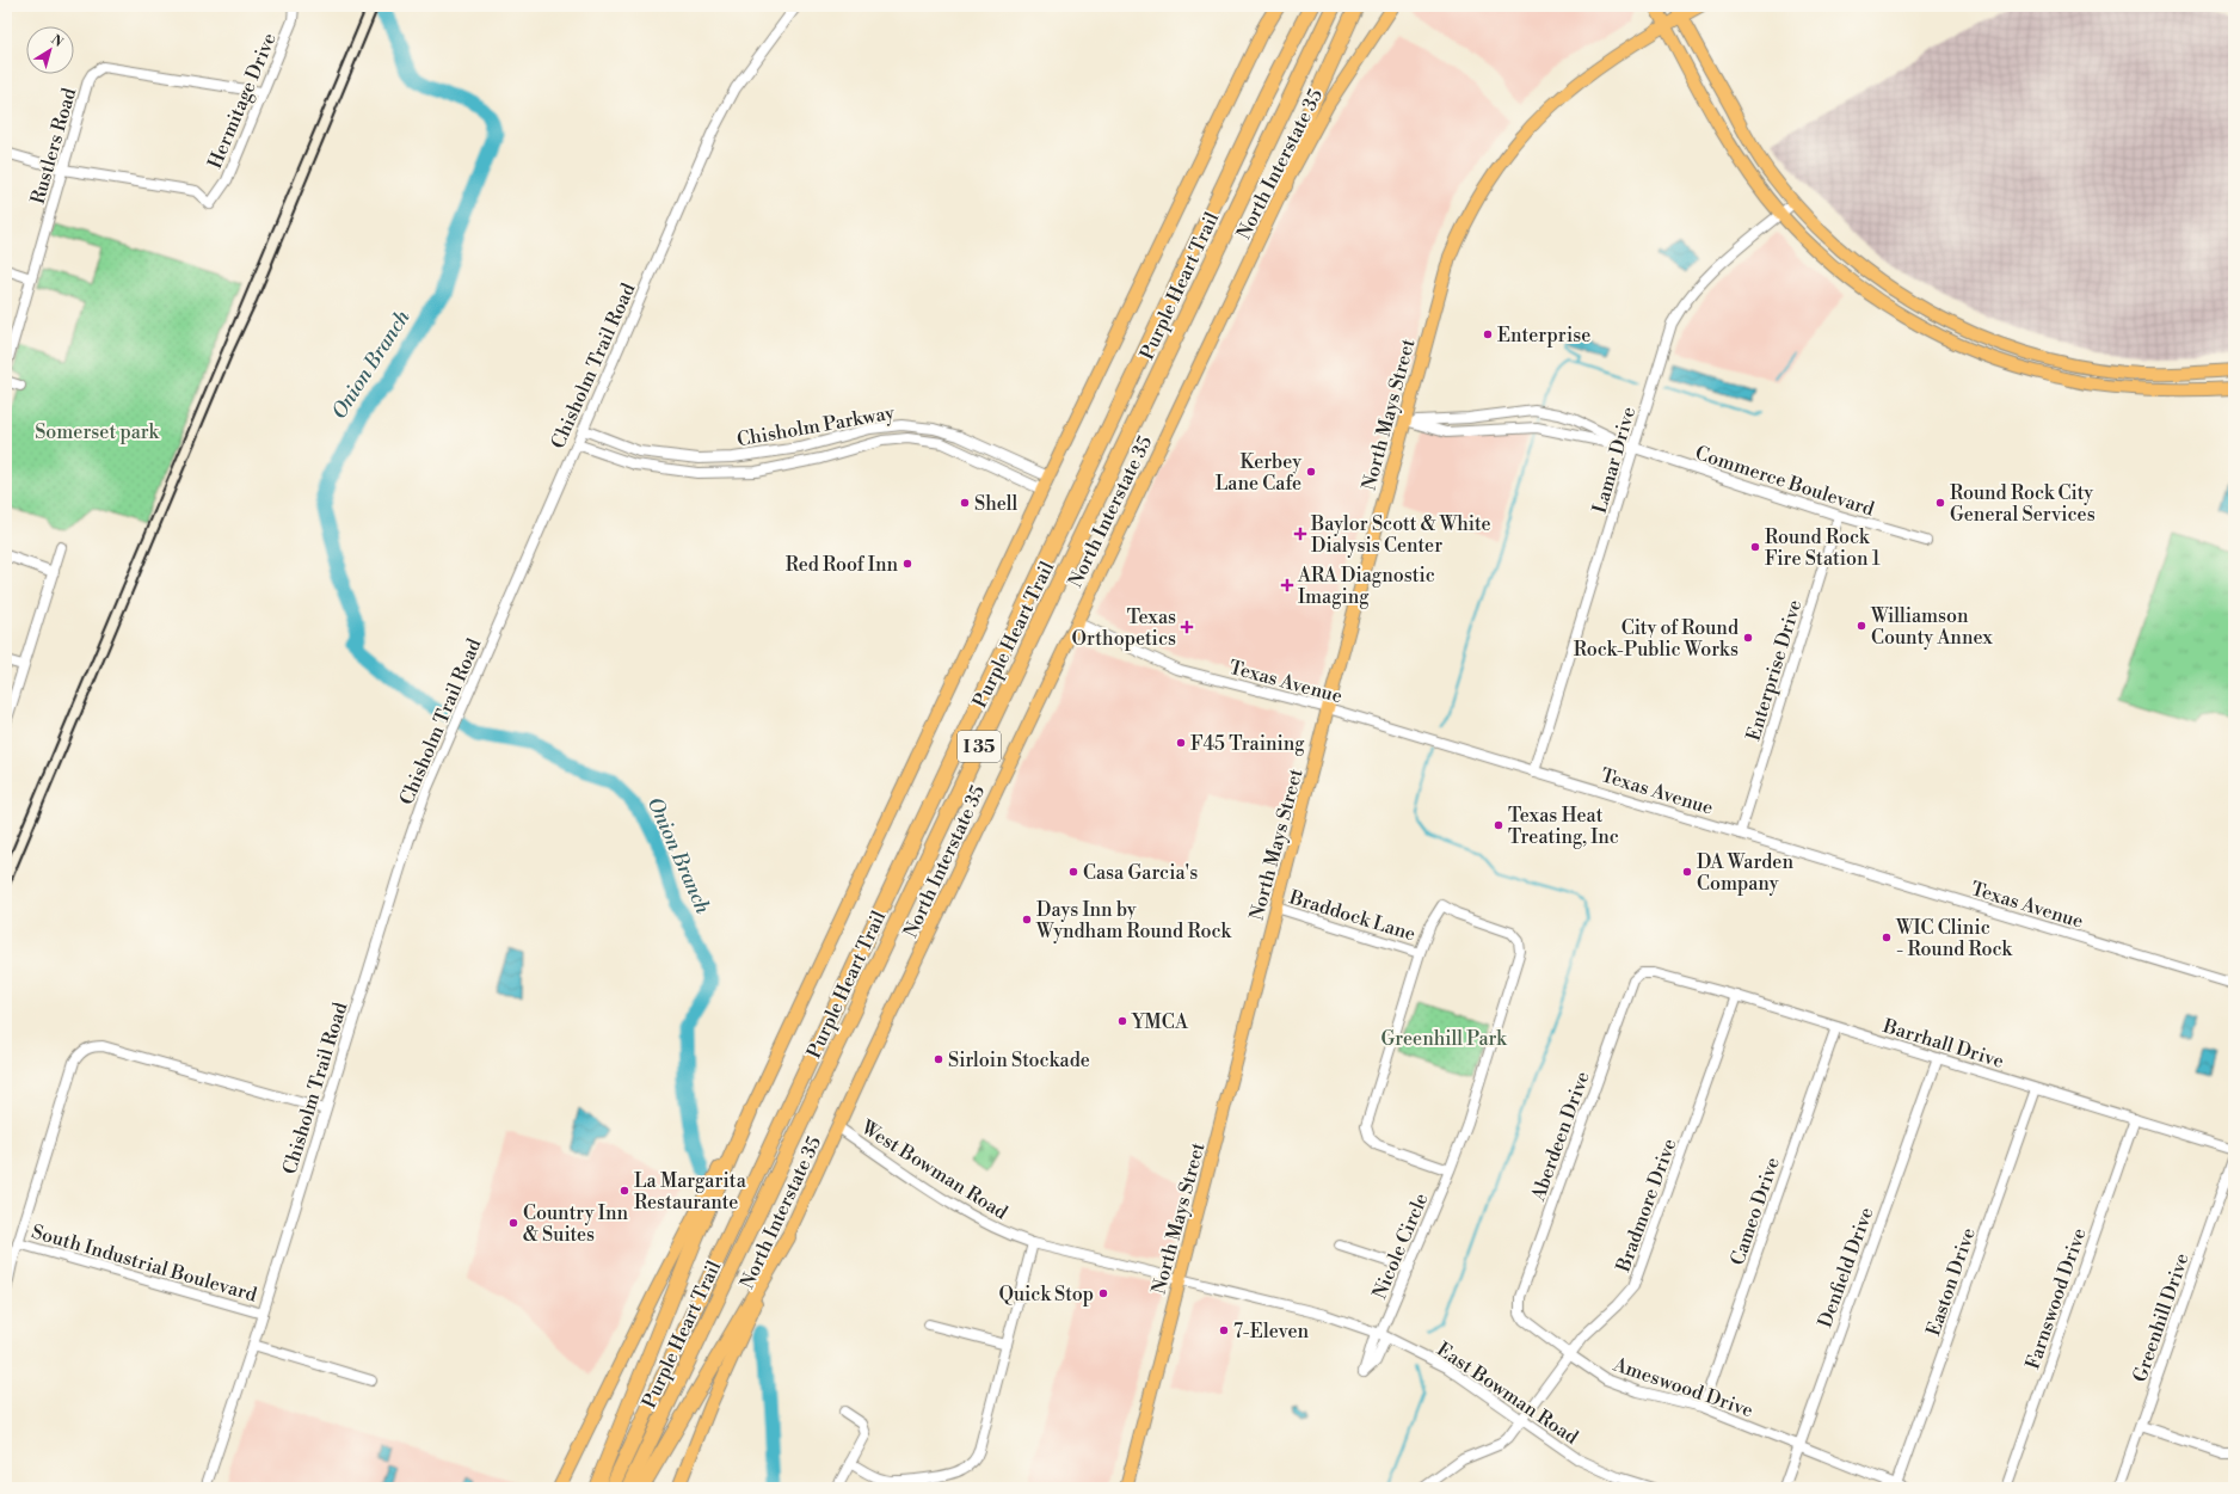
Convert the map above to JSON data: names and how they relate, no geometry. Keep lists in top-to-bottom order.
{
  "streets": {
    "highway": ["Purple Heart Trail", "I 35"],
    "main road": ["North Interstate 35", "North Mays Street"],
    "street": [
      "Hermitage Drive",
      "Rustlers Road",
      "Chisholm Trail Road",
      "Chisholm Parkway",
      "Lamar Drive",
      "Commerce Boulevard",
      "Enterprise Drive",
      "Texas Avenue",
      "Braddock Lane",
      "Barrhall Drive",
      "Aberdeen Drive",
      "West Bowman Road",
      "Bradmore Drive",
      "Cameo Drive",
      "Nicole Circle",
      "South Industrial Boulevard",
      "Denfield Drive",
      "Easton Drive",
      "Farnswood Drive",
      "Greenhill Drive",
      "Ameswood Drive",
      "East Bowman Road"
    ]
  },
  "crossings": [
    ["Hermitage Drive", "Rustlers Road"],
    ["North Interstate 35", "Texas Avenue"],
    ["North Interstate 35", "West Bowman Road"],
    ["Chisholm Trail Road", "Chisholm Parkway"],
    ["Chisholm Trail Road", "South Industrial Boulevard"],
    ["North Mays Street", "Commerce Boulevard"],
    ["North Mays Street", "Texas Avenue"],
    ["North Mays Street", "Braddock Lane"],
    ["North Mays Street", "West Bowman Road"],
    ["North Mays Street", "East Bowman Road"],
    ["Lamar Drive", "Commerce Boulevard"],
    ["Lamar Drive", "Texas Avenue"],
    ["Commerce Boulevard", "Enterprise Drive"],
    ["Enterprise Drive", "Texas Avenue"],
    ["Braddock Lane", "Nicole Circle"],
    ["Barrhall Drive", "Aberdeen Drive"],
    ["Barrhall Drive", "Bradmore Drive"],
    ["Barrhall Drive", "Cameo Drive"],
    ["Barrhall Drive", "Denfield Drive"],
    ["Barrhall Drive", "Easton Drive"],
    ["Barrhall Drive", "Farnswood Drive"],
    ["Aberdeen Drive", "Ameswood Drive"],
    ["West Bowman Road", "East Bowman Road"],
    ["Bradmore Drive", "Ameswood Drive"],
    ["Bradmore Drive", "East Bowman Road"],
    ["Cameo Drive", "Ameswood Drive"],
    ["Nicole Circle", "East Bowman Road"],
    ["Denfield Drive", "Ameswood Drive"],
    ["Easton Drive", "Ameswood Drive"]
  ],
  "water": ["Onion Branch"],
  "parks": ["Somerset park", "Greenhill Park"],
  "places": {
    "other": [
      "Enterprise",
      "Kerbey Lane Cafe",
      "Shell",
      "Round Rock City General Services",
      "Round Rock Fire Station 1",
      "Red Roof Inn",
      "Williamson County Annex",
      "City of Round Rock-Public Works",
      "F45 Training",
      "Texas Heat Treating, Inc",
      "Casa Garcia's",
      "DA Warden Company",
      "Days Inn by Wyndham Round Rock",
      "WIC Clinic - Round Rock",
      "YMCA",
      "Sirloin Stockade",
      "La Margarita Restaurante",
      "Country Inn & Suites",
      "Quick Stop",
      "7-Eleven"
    ],
    "health": ["Baylor Scott & White Dialysis Center", "ARA Diagnostic Imaging", "Texas Orthopetics"]
  },
  "north": "top right"
}
